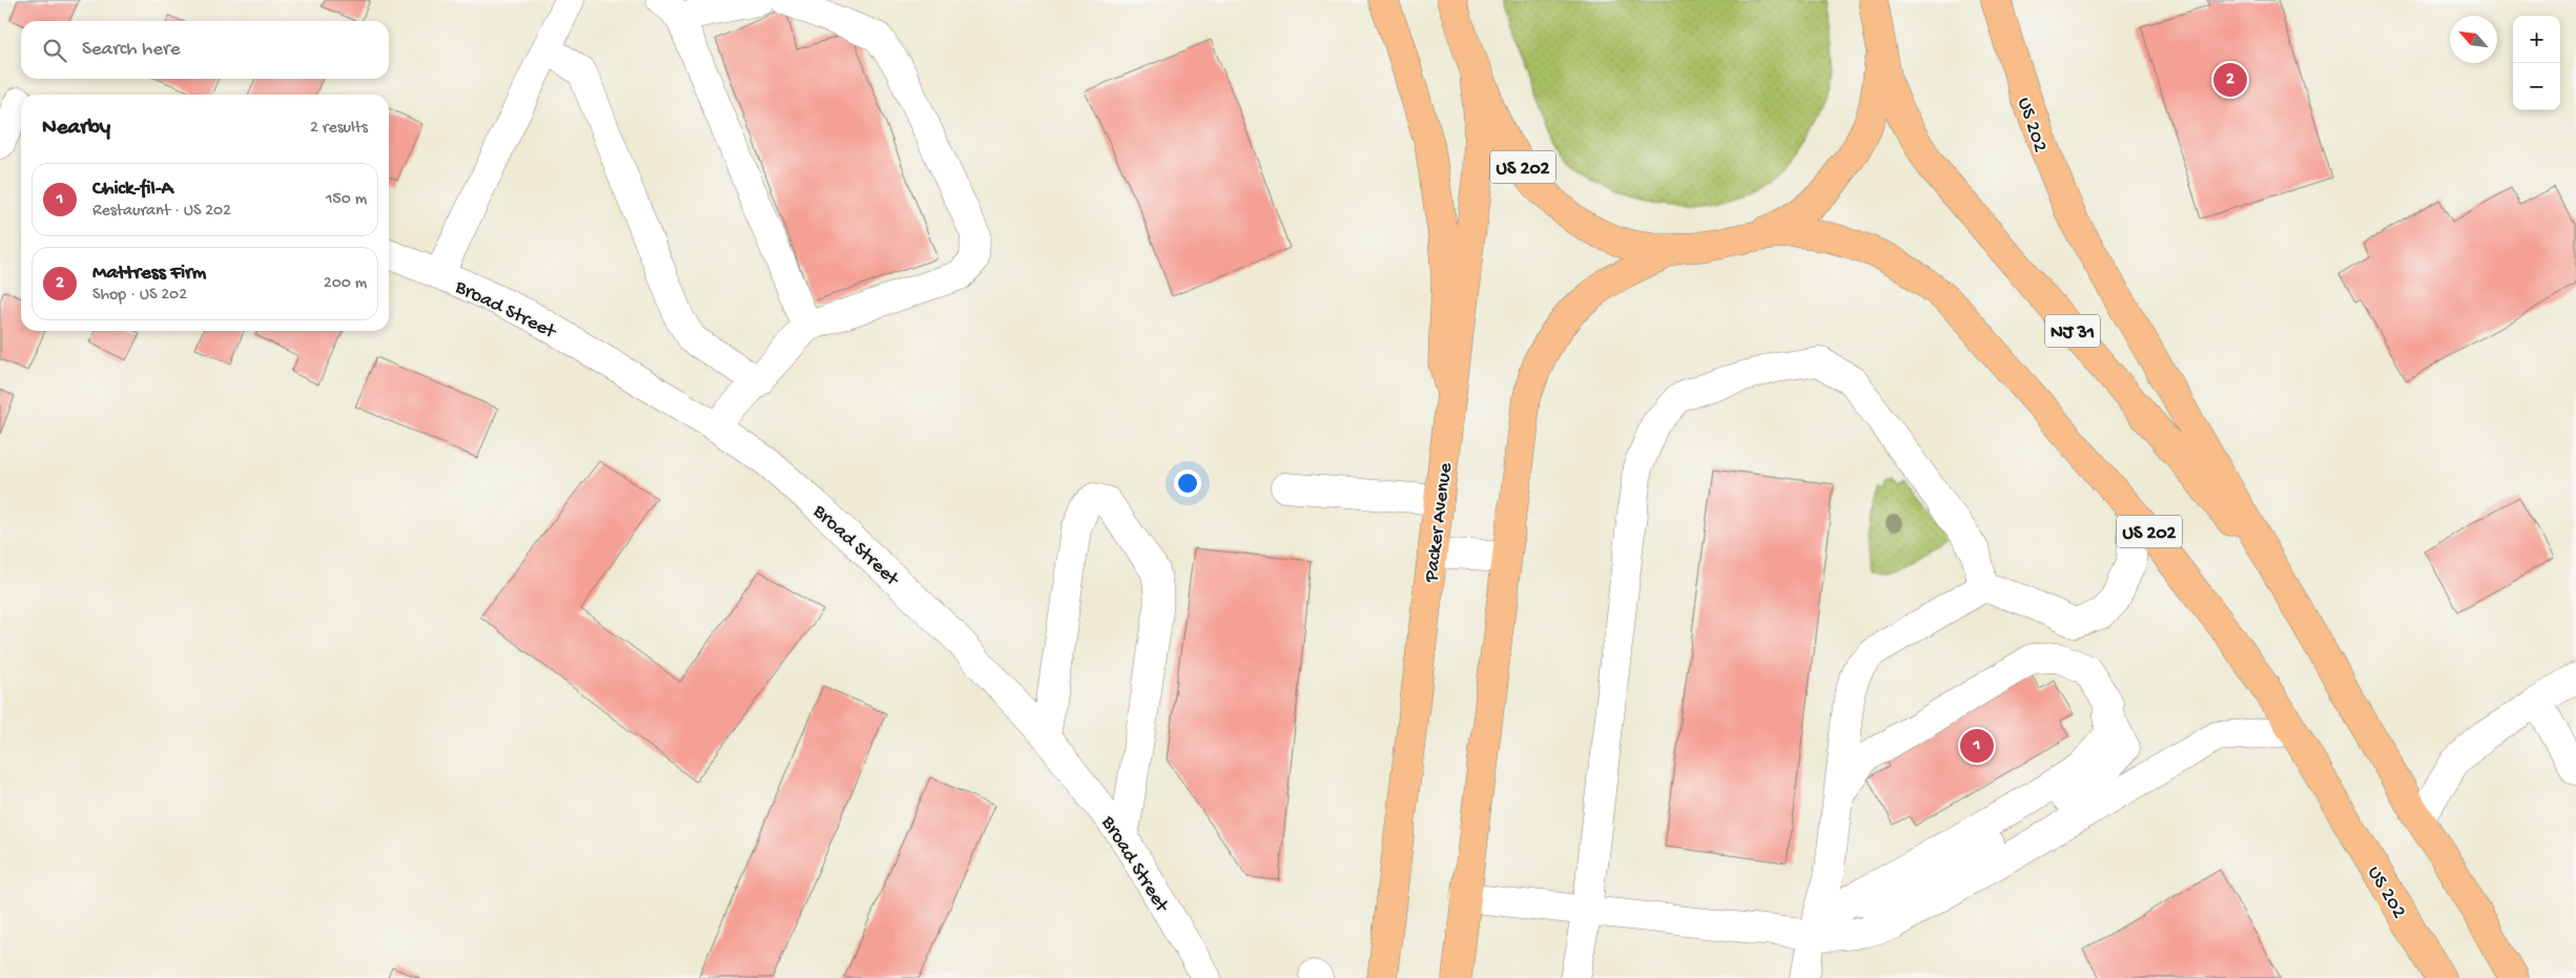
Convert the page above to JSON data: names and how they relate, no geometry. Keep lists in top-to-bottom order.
{
  "streets": {
    "main road": ["US 202", "NJ 31", "Packer Avenue"],
    "street": ["Broad Street"]
  },
  "crossings": [
    ["US 202", "NJ 31"],
    ["US 202", "Packer Avenue"]
  ],
  "north": "top left",
  "page": {
    "map_buttons": ["+", "−"],
    "search": "Search here",
    "pins": ["2", "1"],
    "heading": ["Nearby", "2 results"],
    "list": [
      {
        "mark": "1",
        "name": "Chick-fil-A",
        "note": "Restaurant · US 202",
        "value": "150 m"
      },
      {
        "mark": "2",
        "name": "Mattress Firm",
        "note": "Shop · US 202",
        "value": "200 m"
      }
    ]
  }
}
